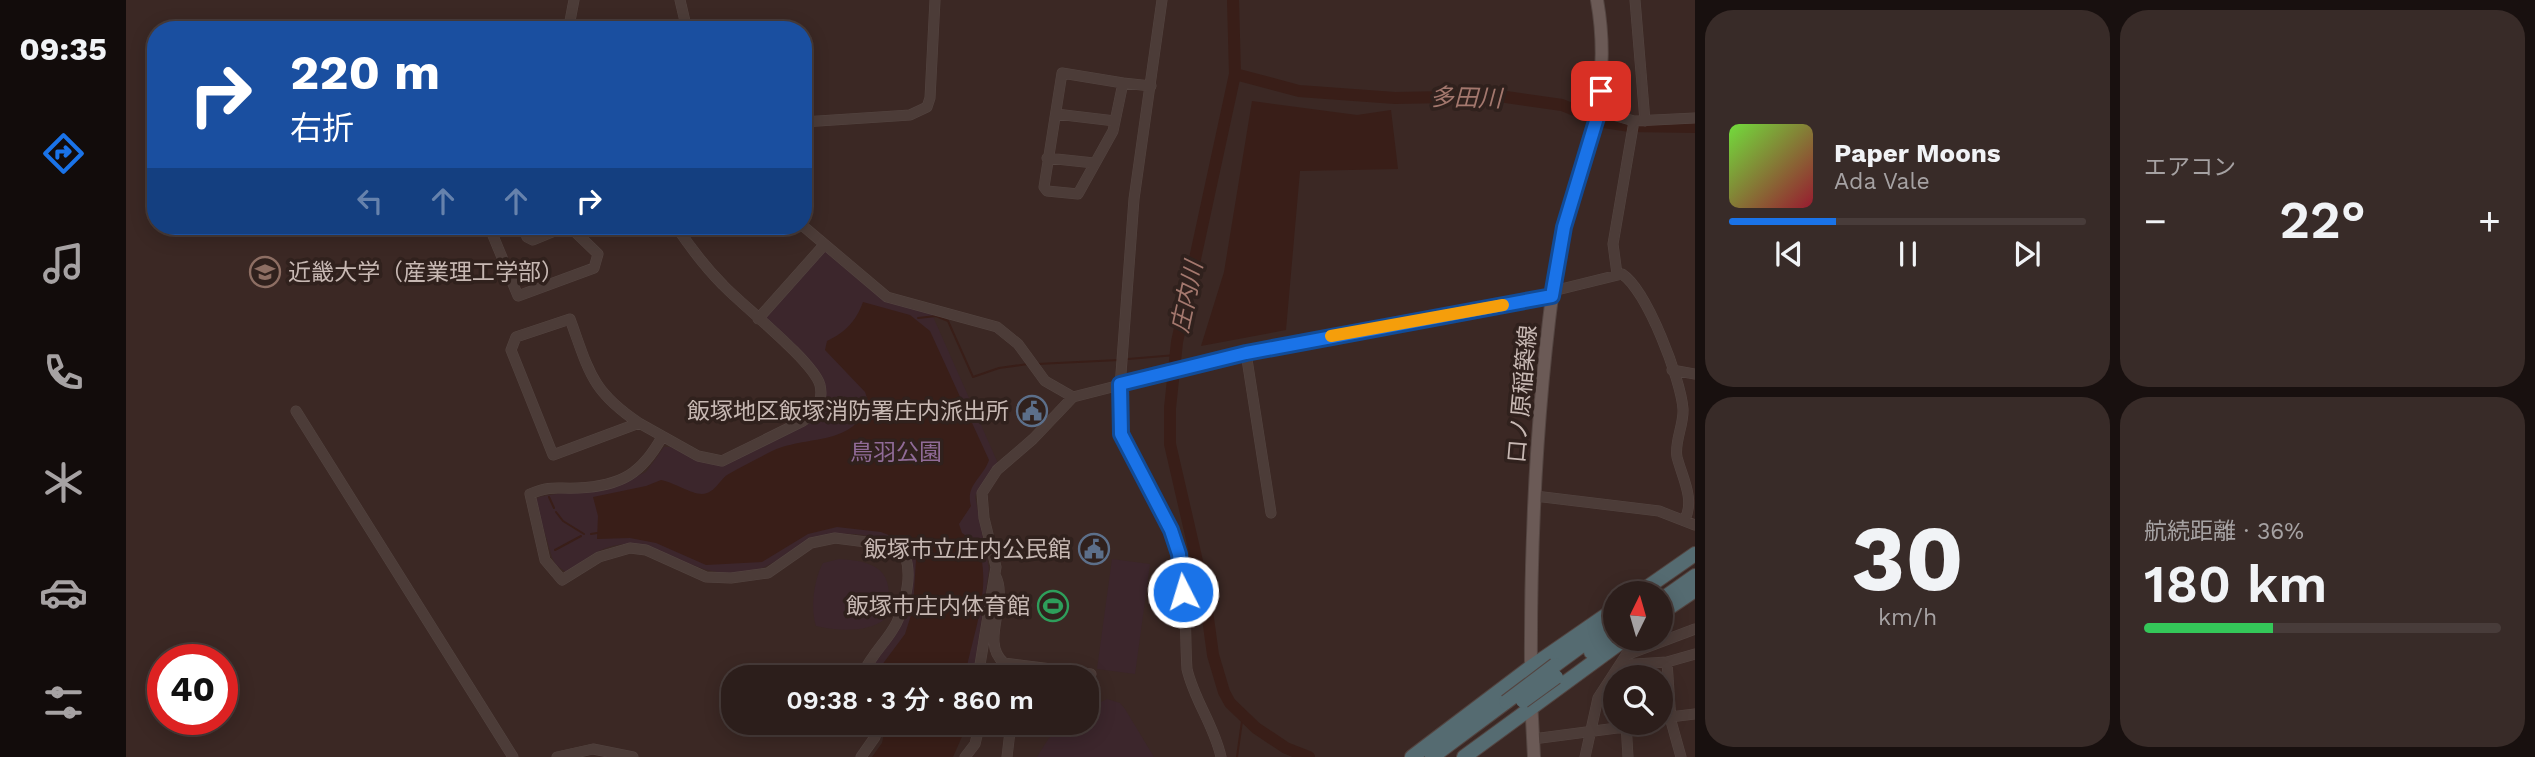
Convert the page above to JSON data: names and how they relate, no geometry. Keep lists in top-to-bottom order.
{
  "streets": {
    "main road": ["口ノ原稲築線"]
  },
  "water": ["多田川", "庄内川"],
  "parks": ["鳥羽公園"],
  "places": {
    "school or university": ["近畿大学（産業理工学部）"],
    "public building": ["飯塚地区飯塚消防署庄内派出所", "飯塚市立庄内公民館"],
    "sports": ["飯塚市庄内体育館"]
  },
  "north": "top",
  "page": {
    "tabs": "09:35",
    "tile": [
      "エアコン",
      ["30", "km/h"],
      ["航続距離 · 36%", "180 km"]
    ],
    "turn": ["220 m", "右折"],
    "song": ["Paper Moons", "Ada Vale"],
    "heat": ["−", "22°", "+"],
    "limit": "40",
    "trip": "09:38 · 3 分 · 860 m"
  }
}
